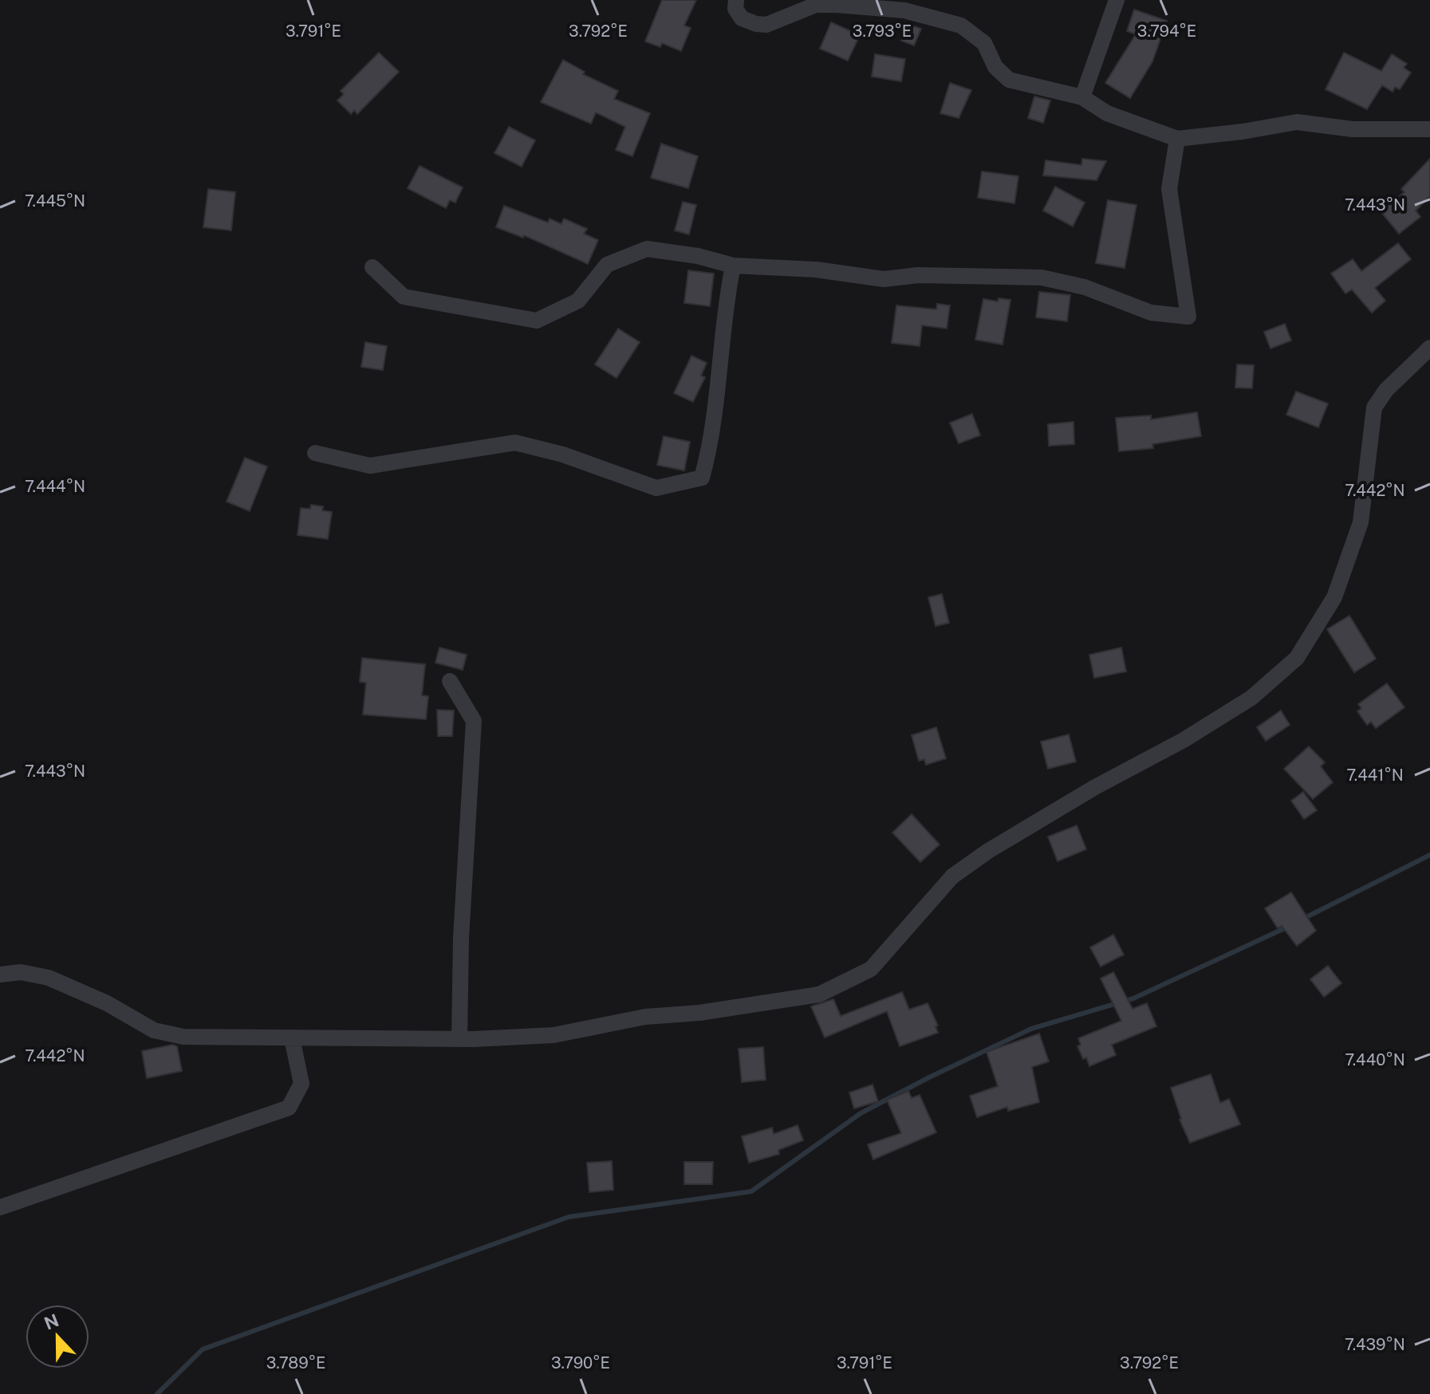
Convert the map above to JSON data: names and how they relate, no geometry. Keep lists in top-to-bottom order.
{
  "north": "top",
  "coordinates": [
    "3.791°E",
    "3.792°E",
    "3.793°E",
    "3.794°E",
    "7.445°N",
    "7.443°N",
    "7.444°N",
    "7.442°N",
    "7.441°N",
    "7.440°N",
    "7.439°N",
    "3.789°E",
    "3.790°E"
  ]
}
